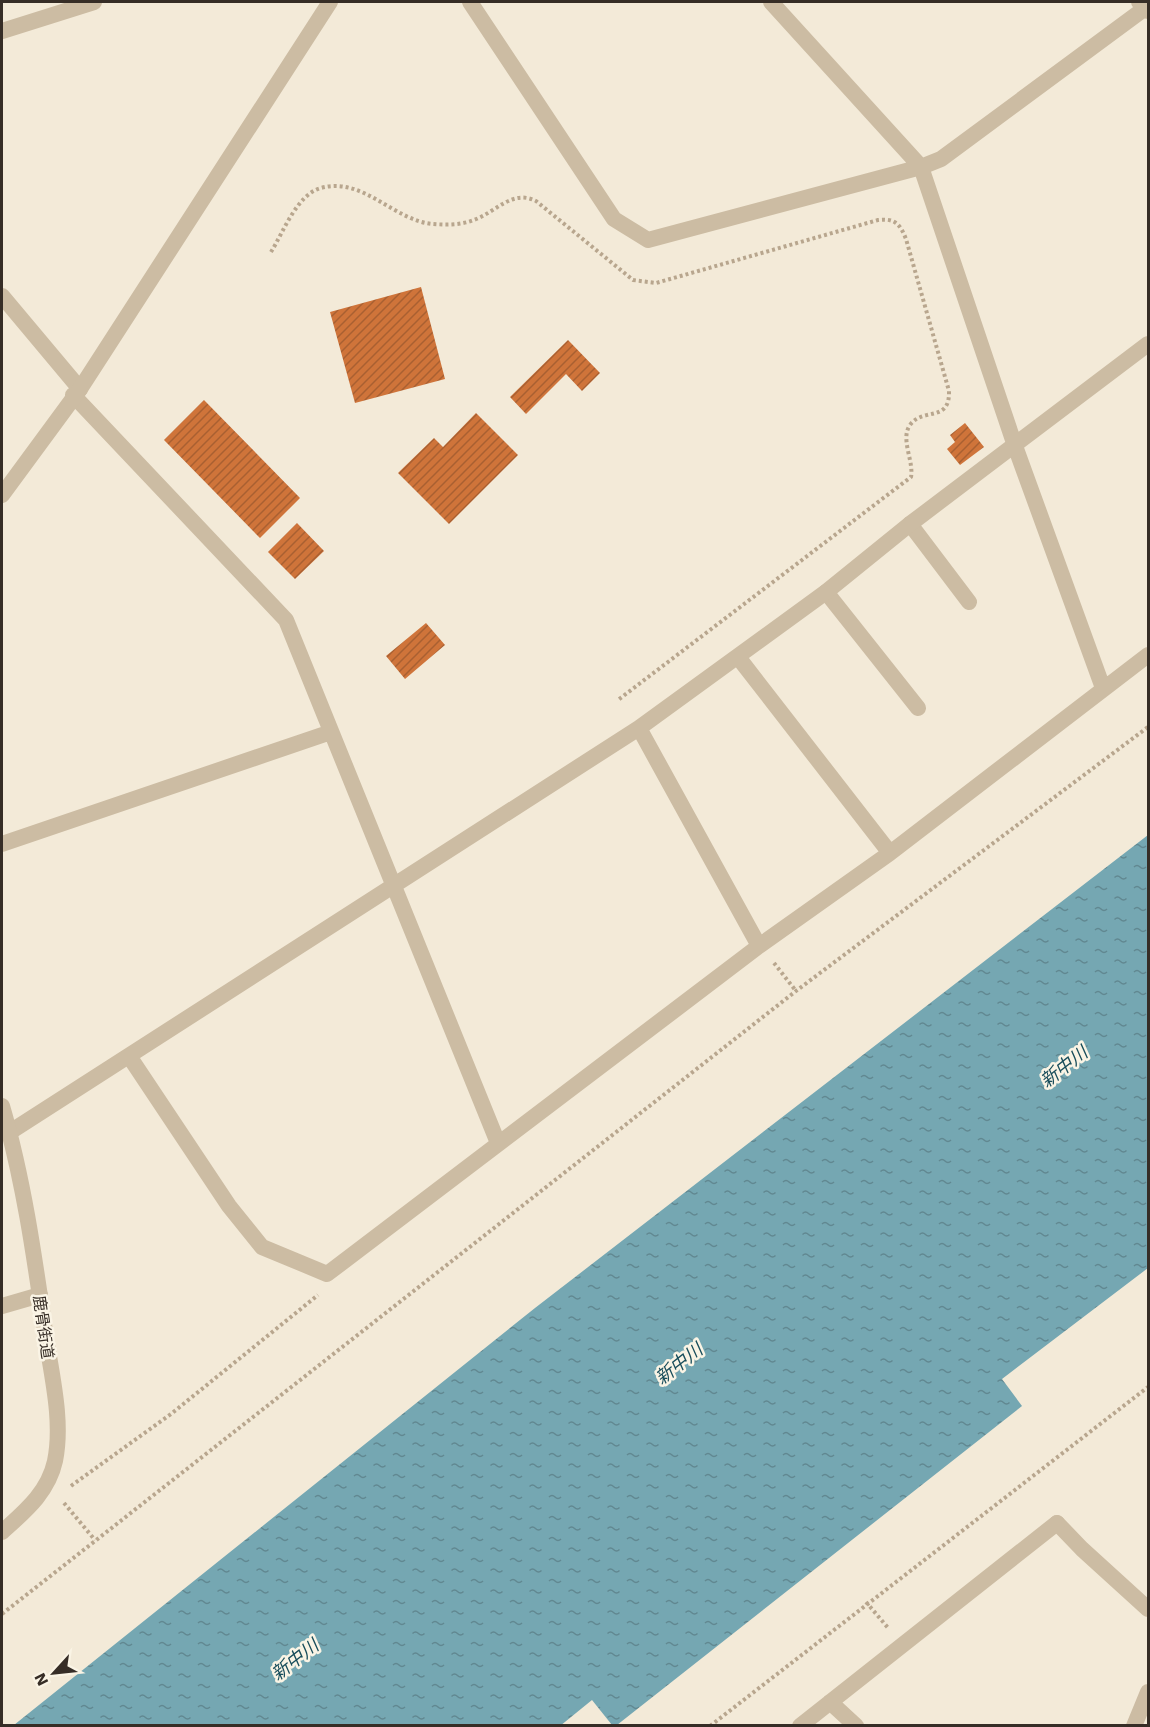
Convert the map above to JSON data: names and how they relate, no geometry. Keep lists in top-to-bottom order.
{
  "streets": {
    "street": ["鹿骨街道"]
  },
  "water": ["新中川"],
  "north": "bottom left"
}
